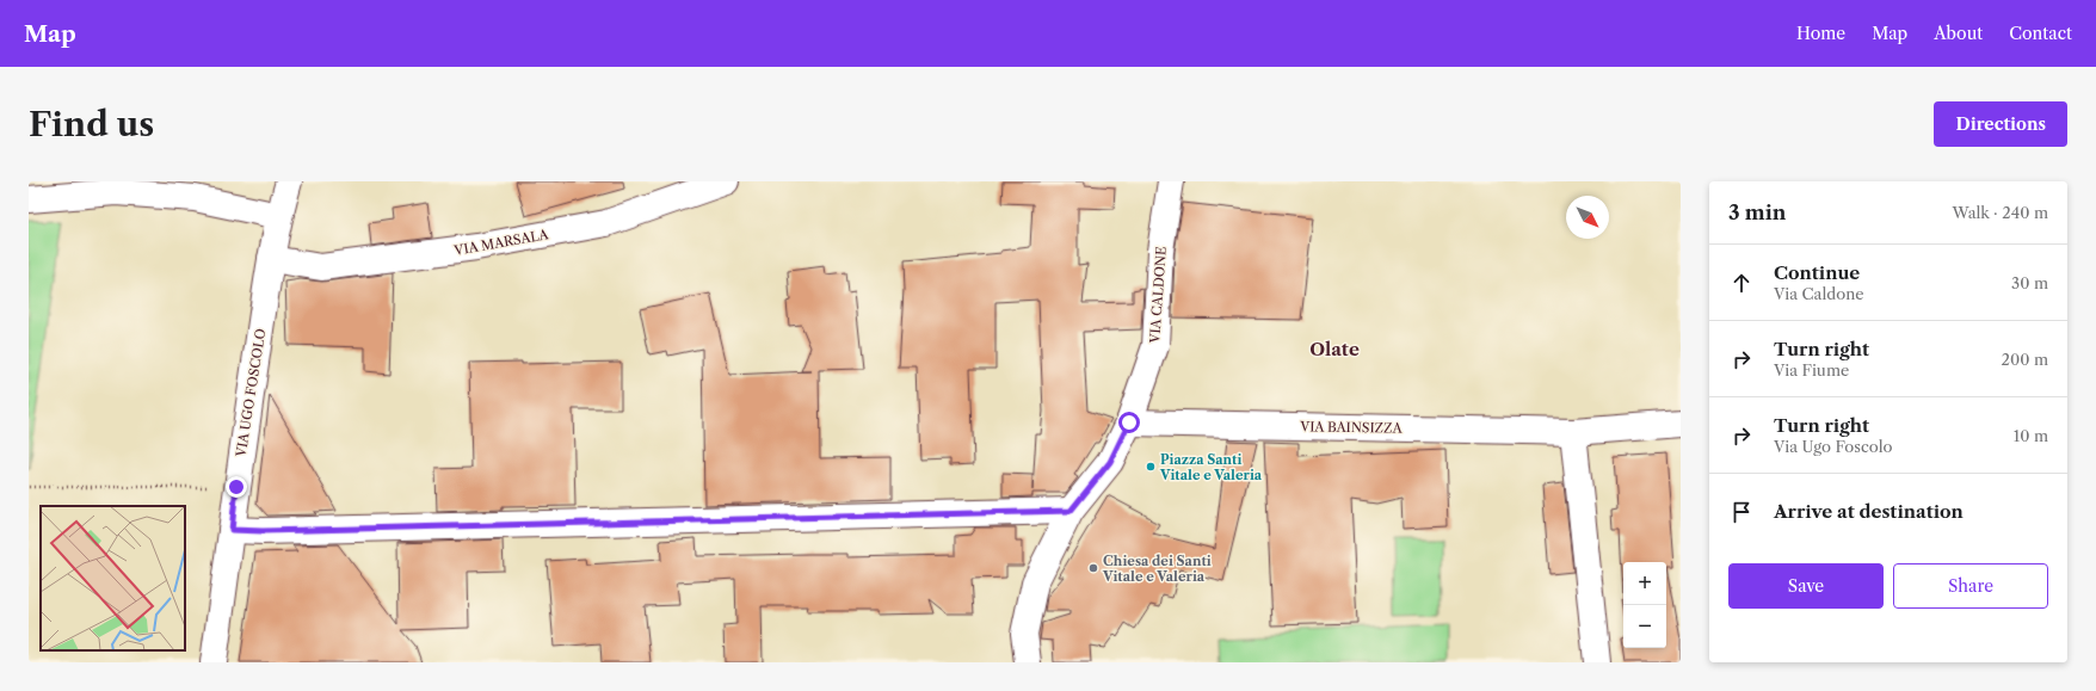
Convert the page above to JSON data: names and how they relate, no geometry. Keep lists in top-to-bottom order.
{
  "streets": {
    "street": [
      "VIA MARSALA",
      "VIA CALDONE",
      "VIA UGO FOSCOLO",
      "VIA BAINSIZZA"
    ]
  },
  "crossings": [
    ["VIA MARSALA", "VIA UGO FOSCOLO"],
    ["VIA CALDONE", "VIA BAINSIZZA"]
  ],
  "districts": ["Olate"],
  "places": ["Piazza Santi Vitale e Valeria", "Chiesa dei Santi Vitale e Valeria"],
  "north": "bottom right",
  "page": {
    "header": "Map",
    "nav": [
      "Home",
      "Map",
      "About",
      "Contact"
    ],
    "buttons": [
      "Directions",
      ["Save", "Share"]
    ],
    "title": "Find us",
    "heading": ["3 min", "Walk · 240 m"],
    "list": [
      ["Continue", "Via Caldone", "30 m"],
      ["Turn right", "Via Fiume", "200 m"],
      ["Turn right", "Via Ugo Foscolo", "10 m"],
      "Arrive at destination"
    ],
    "map_buttons": ["+", "−"]
  }
}
